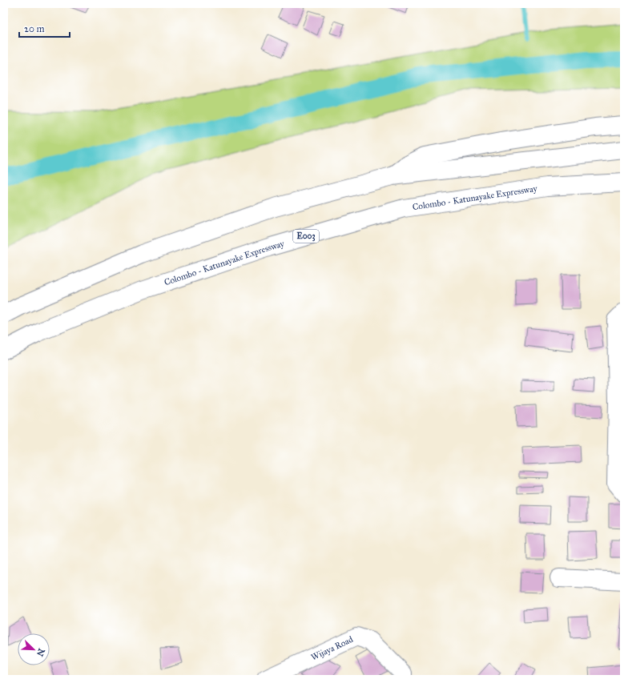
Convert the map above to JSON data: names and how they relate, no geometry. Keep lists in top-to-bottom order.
{
  "streets": {
    "main road": ["Colombo - Katunayake Expressway", "E003", "Wijaya Road"]
  },
  "scale_bar": "20 m",
  "north": "bottom right"
}
